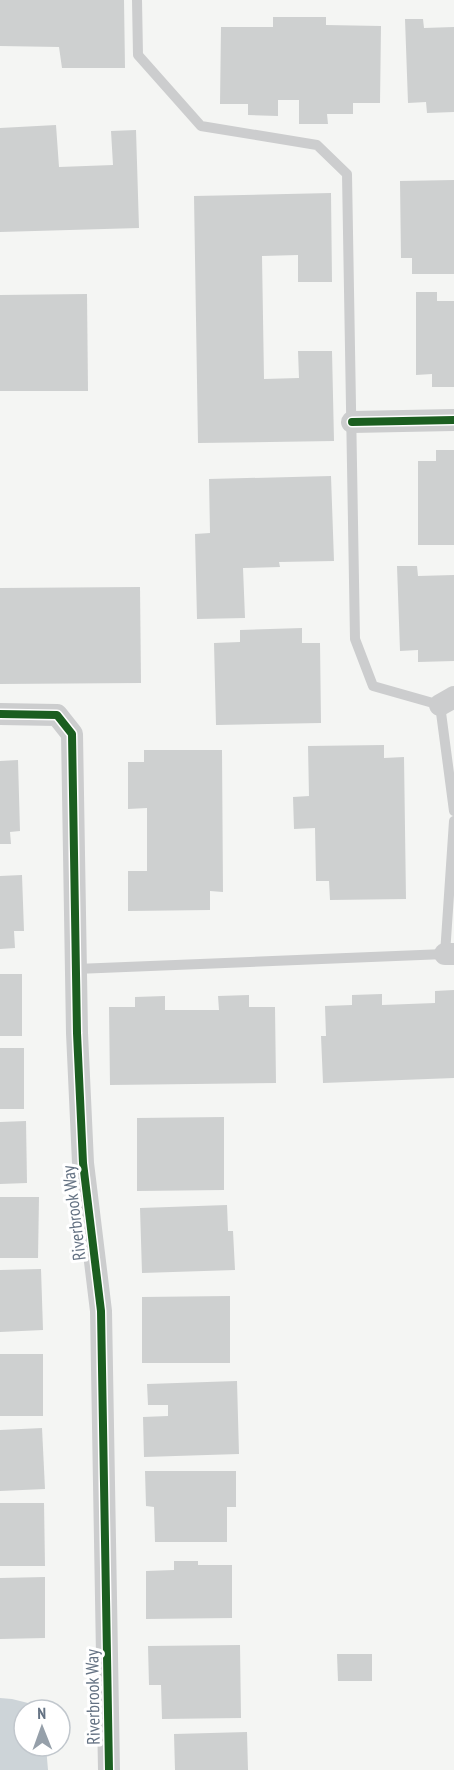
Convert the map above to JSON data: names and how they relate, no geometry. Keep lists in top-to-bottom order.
{
  "streets": {
    "street": ["Riverbrook Way"]
  },
  "north": "top"
}
